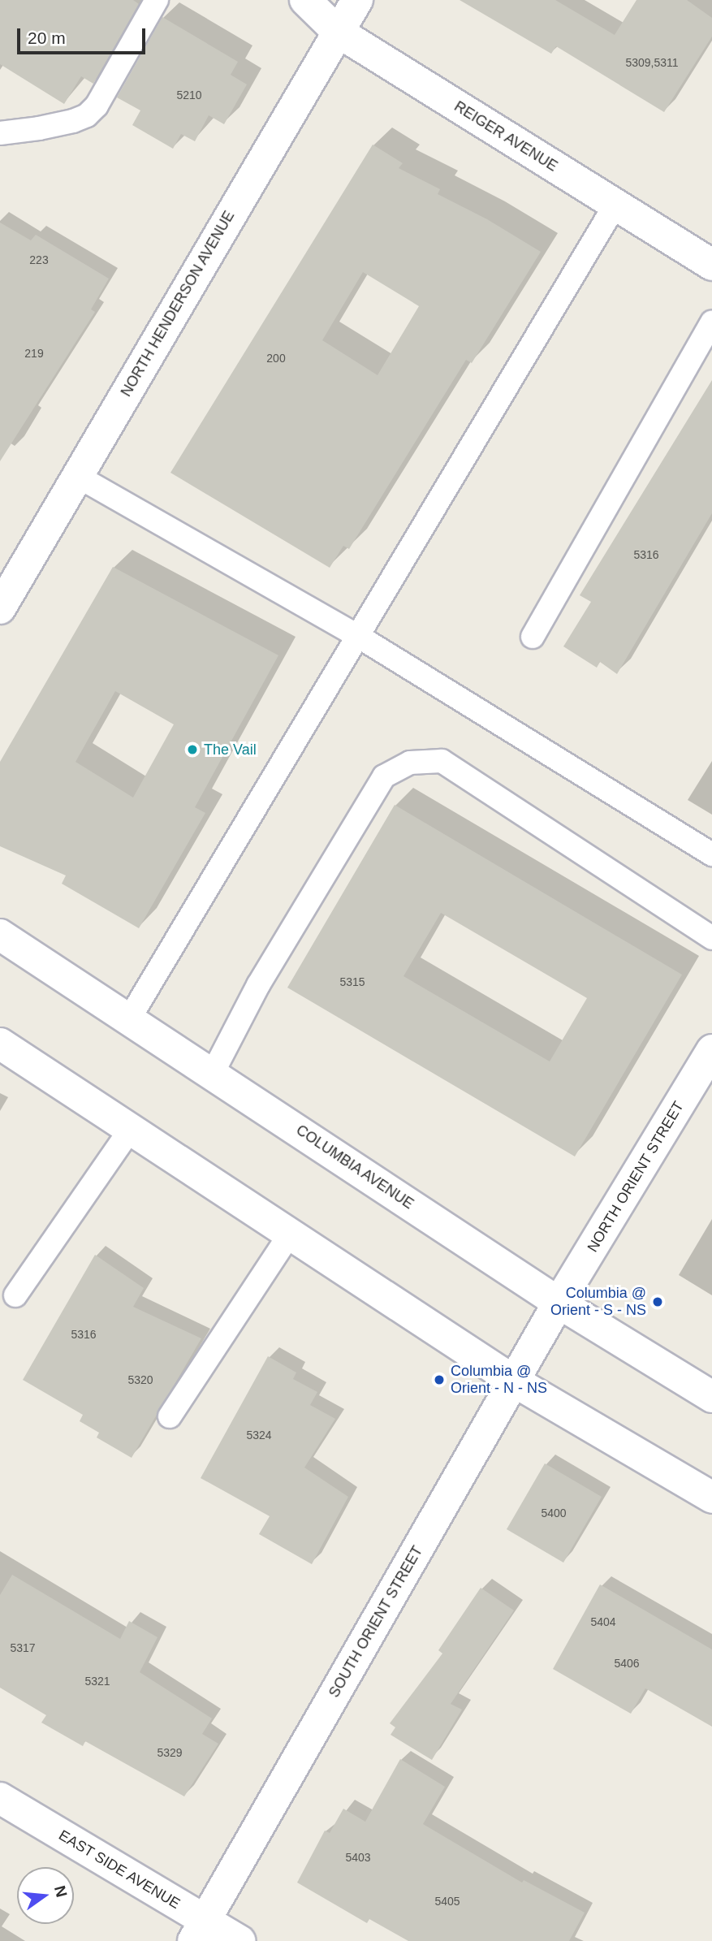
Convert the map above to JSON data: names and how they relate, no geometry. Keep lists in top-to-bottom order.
{
  "streets": {
    "street": [
      "REIGER AVENUE",
      "NORTH HENDERSON AVENUE",
      "COLUMBIA AVENUE",
      "NORTH ORIENT STREET",
      "SOUTH ORIENT STREET",
      "EAST SIDE AVENUE"
    ]
  },
  "crossings": [
    ["REIGER AVENUE", "NORTH HENDERSON AVENUE"],
    ["COLUMBIA AVENUE", "NORTH ORIENT STREET"],
    ["COLUMBIA AVENUE", "SOUTH ORIENT STREET"],
    ["NORTH ORIENT STREET", "SOUTH ORIENT STREET"],
    ["SOUTH ORIENT STREET", "EAST SIDE AVENUE"]
  ],
  "places": ["The Vail", "Columbia @ Orient - S - NS", "Columbia @ Orient - N - NS"],
  "house_numbers": [
    "5309,5311",
    "5210",
    "223",
    "219",
    "200",
    "5316",
    "5315",
    "5316",
    "5320",
    "5324",
    "5400",
    "5404",
    "5317",
    "5406",
    "5321",
    "5329",
    "5403",
    "5405"
  ],
  "scale_bar": "20 m",
  "north": "right"
}
